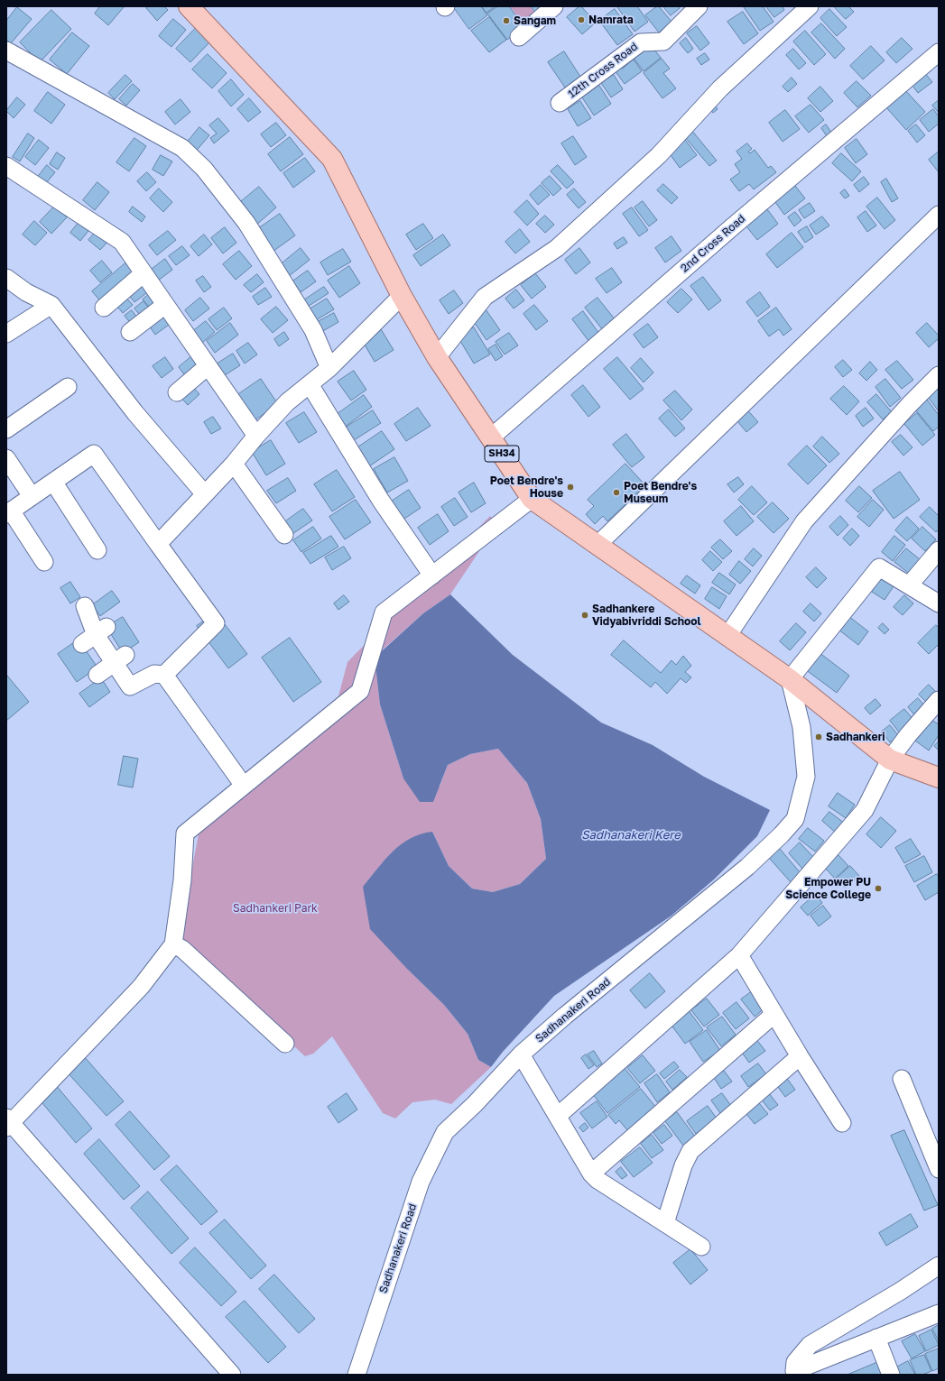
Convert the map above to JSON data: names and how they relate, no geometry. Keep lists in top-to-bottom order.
{
  "streets": {
    "main road": ["SH34"],
    "street": ["12th Cross Road", "2nd Cross Road", "Sadhanakeri Road"]
  },
  "crossings": [
    ["2nd Cross Road", "SH34"],
    ["SH34", "Sadhanakeri Road"]
  ],
  "water": ["Sadhanakeri Kere"],
  "parks": ["Sadhankeri Park"],
  "places": [
    "Namrata",
    "Sangam",
    "Poet Bendre's House",
    "Poet Bendre's Museum",
    "Sadhankere Vidyabivriddi School",
    "Sadhankeri",
    "Empower PU Science College"
  ]
}
